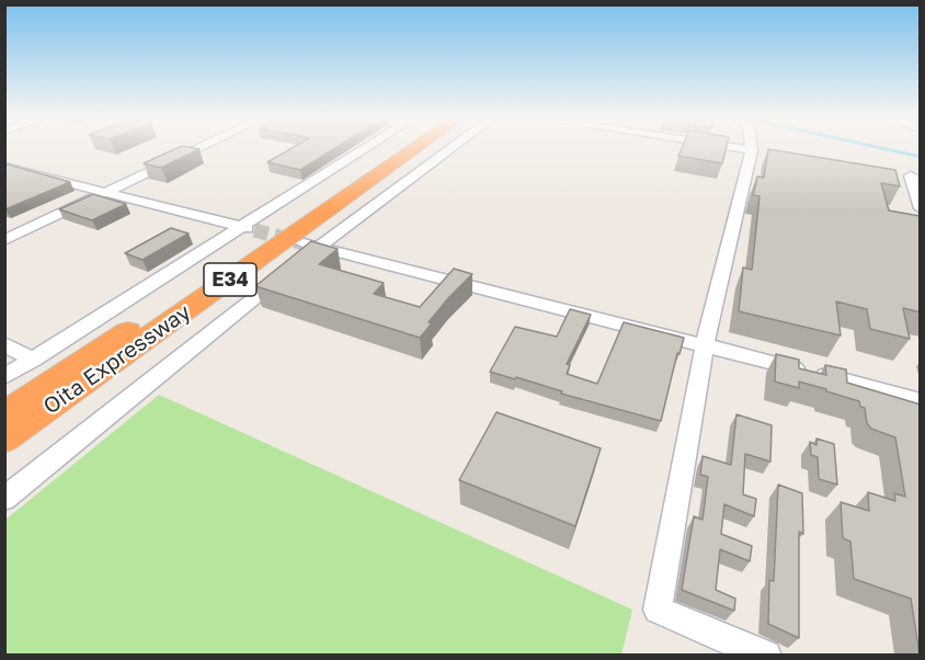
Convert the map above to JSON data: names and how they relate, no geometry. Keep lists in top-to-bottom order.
{
  "streets": {
    "highway": ["E34", "Oita Expressway"]
  }
}
